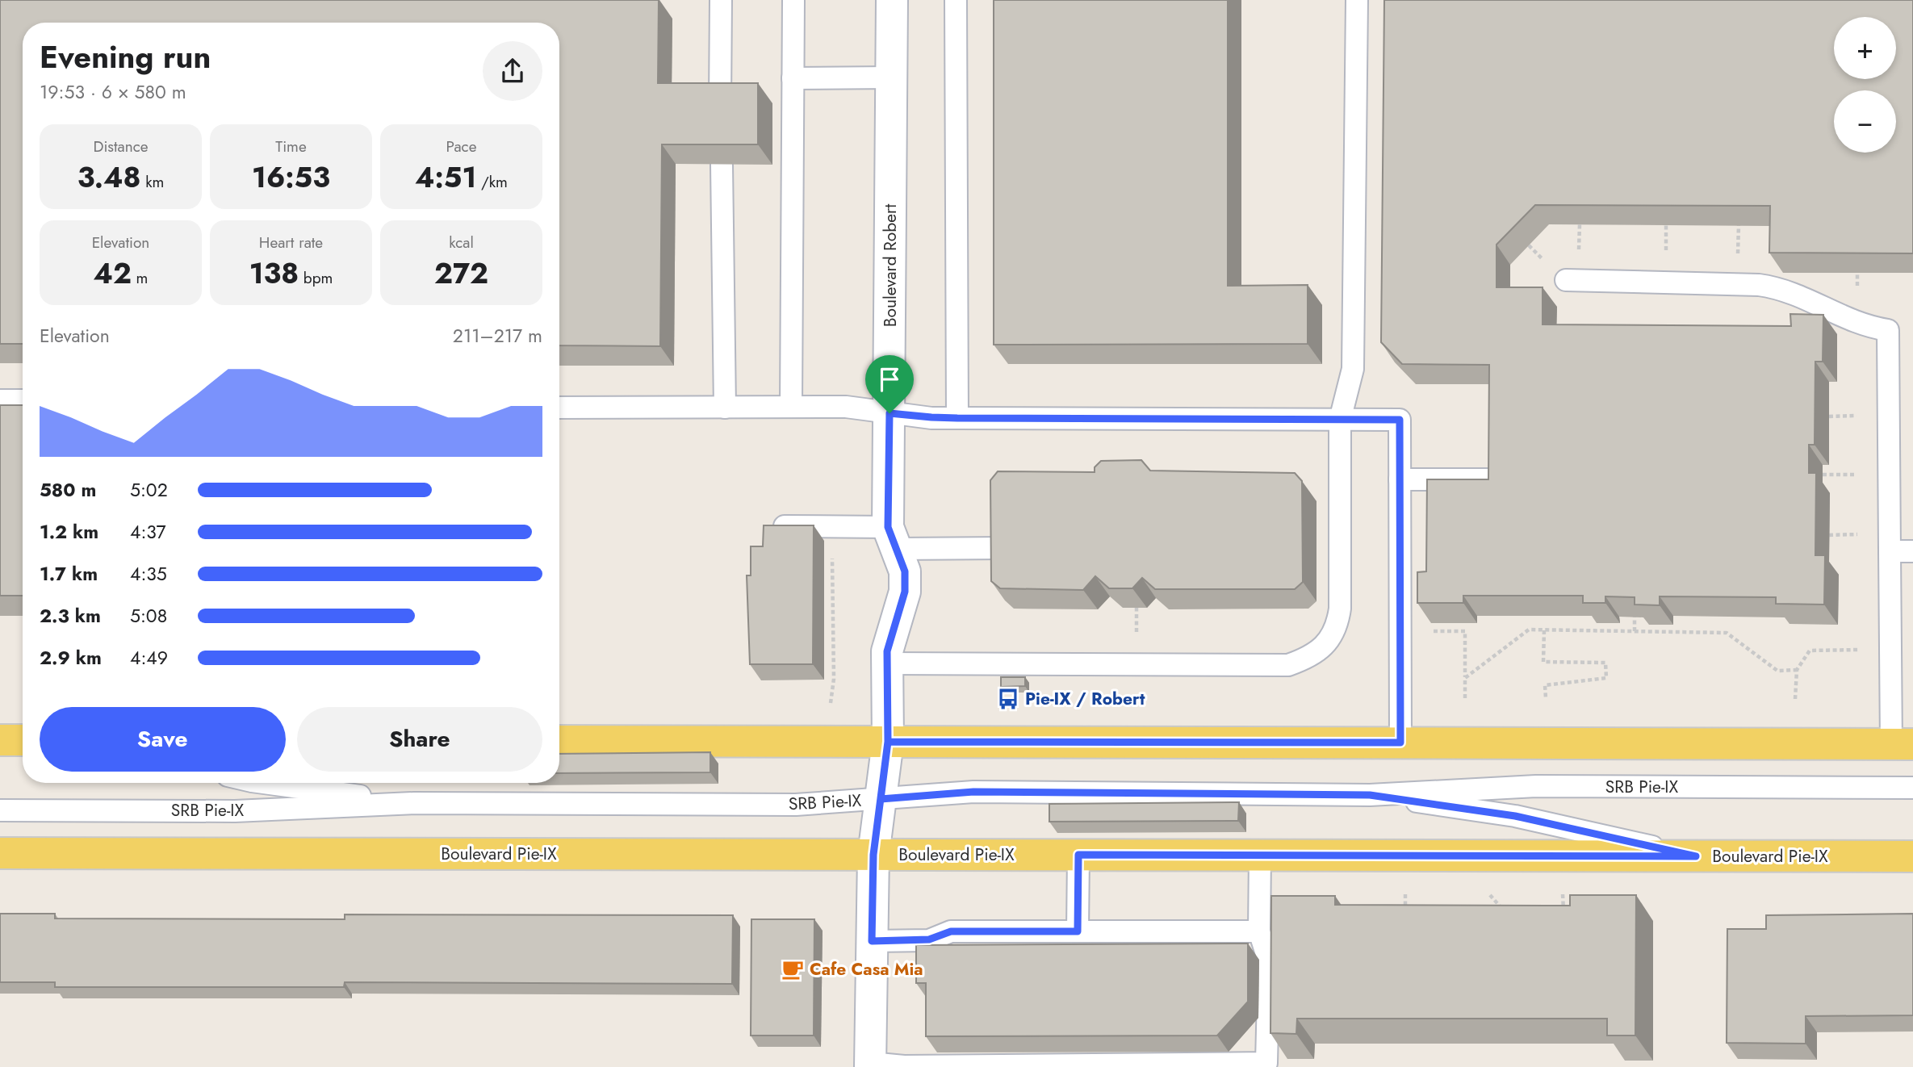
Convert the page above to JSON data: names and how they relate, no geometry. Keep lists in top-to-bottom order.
{
  "streets": {
    "main road": ["Boulevard Pie-IX"],
    "street": ["Boulevard Robert"],
    "lane": ["SRB Pie-IX"]
  },
  "crossings": [
    ["Boulevard Robert", "SRB Pie-IX"],
    ["Boulevard Robert", "Boulevard Pie-IX"],
    ["SRB Pie-IX", "Boulevard Pie-IX"]
  ],
  "places": {
    "bus stop": ["Pie-IX / Robert"],
    "cafe": ["Cafe Casa Mia"]
  },
  "page": {
    "map_buttons": ["+", "−"],
    "heading": ["Evening run", "19:53 · 6 × 580 m"],
    "stats": [
      ["Distance", "3.48 km"],
      ["Time", "16:53"],
      ["Pace", "4:51 /km"],
      ["Elevation", "42 m"],
      ["Heart rate", "138 bpm"],
      ["kcal", "272"]
    ],
    "chart": ["Elevation", "211–217 m"],
    "list": [
      {
        "name": "580 m",
        "note": "5:02"
      },
      {
        "name": "1.2 km",
        "note": "4:37"
      },
      {
        "name": "1.7 km",
        "note": "4:35"
      },
      {
        "name": "2.3 km",
        "note": "5:08"
      },
      {
        "name": "2.9 km",
        "note": "4:49"
      }
    ],
    "buttons": ["Save", "Share"]
  }
}
